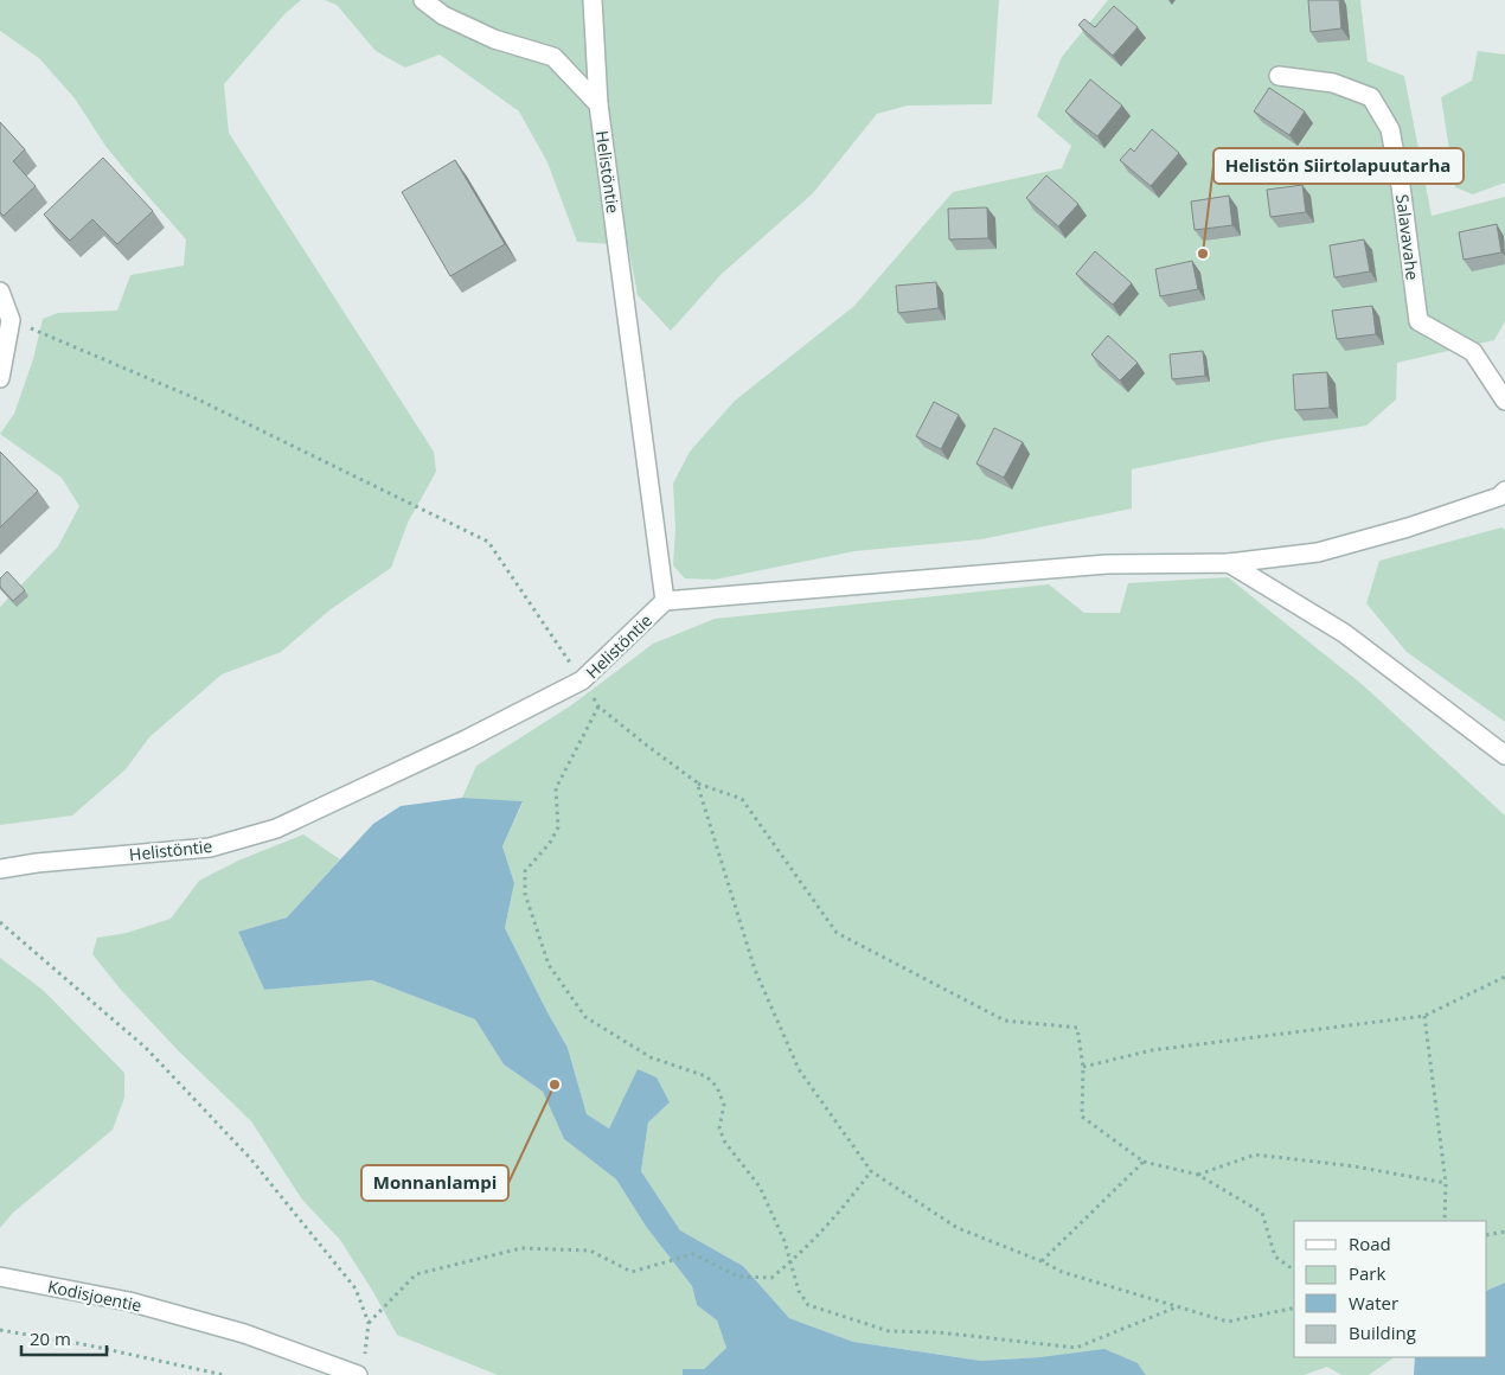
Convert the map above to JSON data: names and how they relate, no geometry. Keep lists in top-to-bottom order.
{
  "streets": {
    "street": ["Helistöntie", "Salavavahe", "Kodisjoentie"]
  },
  "places": ["Helistön Siirtolapuutarha", "Monnanlampi"],
  "legend": [
    "Road",
    "Park",
    "Water",
    "Building"
  ],
  "scale_bar": "20 m"
}
